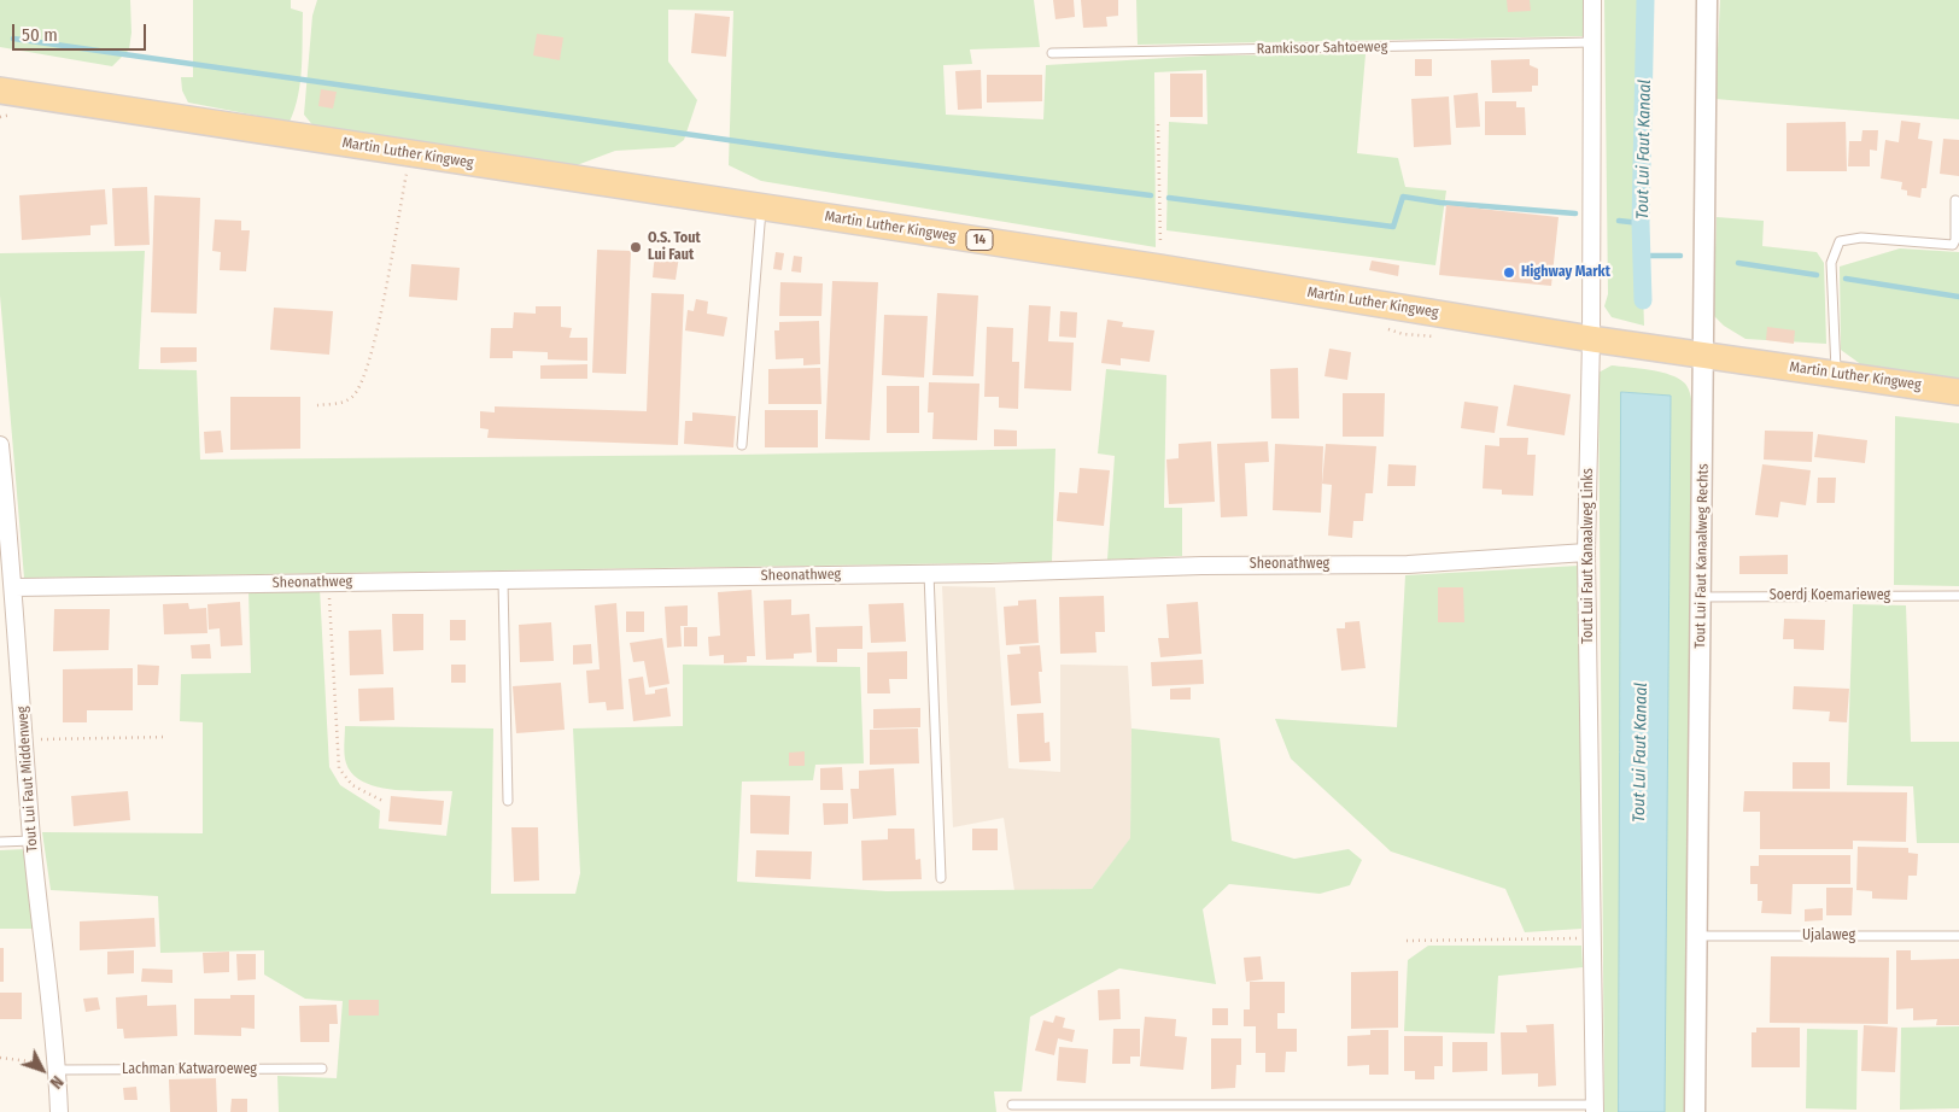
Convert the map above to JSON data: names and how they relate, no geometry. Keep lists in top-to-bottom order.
{
  "streets": {
    "main road": ["Martin Luther Kingweg", "14"],
    "street": [
      "Tout Lui Faut Kanaalweg Links",
      "Tout Lui Faut Kanaalweg Rechts",
      "Sheonathweg",
      "Tout Lui Faut Middenweg"
    ],
    "lane": [
      "Ramkisoor Sahtoeweg",
      "Soerdj Koemarieweg",
      "Ujalaweg",
      "Lachman Katwaroeweg"
    ]
  },
  "crossings": [
    ["Ramkisoor Sahtoeweg", "Tout Lui Faut Kanaalweg Links"],
    ["Martin Luther Kingweg", "Tout Lui Faut Kanaalweg Links"],
    ["Martin Luther Kingweg", "Tout Lui Faut Kanaalweg Rechts"],
    ["Tout Lui Faut Kanaalweg Links", "Sheonathweg"],
    ["Tout Lui Faut Kanaalweg Rechts", "Soerdj Koemarieweg"],
    ["Tout Lui Faut Kanaalweg Rechts", "Ujalaweg"],
    ["Sheonathweg", "Tout Lui Faut Middenweg"],
    ["Tout Lui Faut Middenweg", "Lachman Katwaroeweg"]
  ],
  "water": ["Tout Lui Faut Kanaal"],
  "places": ["O.S. Tout Lui Faut", "Highway Markt"],
  "scale_bar": "50 m",
  "north": "bottom right"
}
